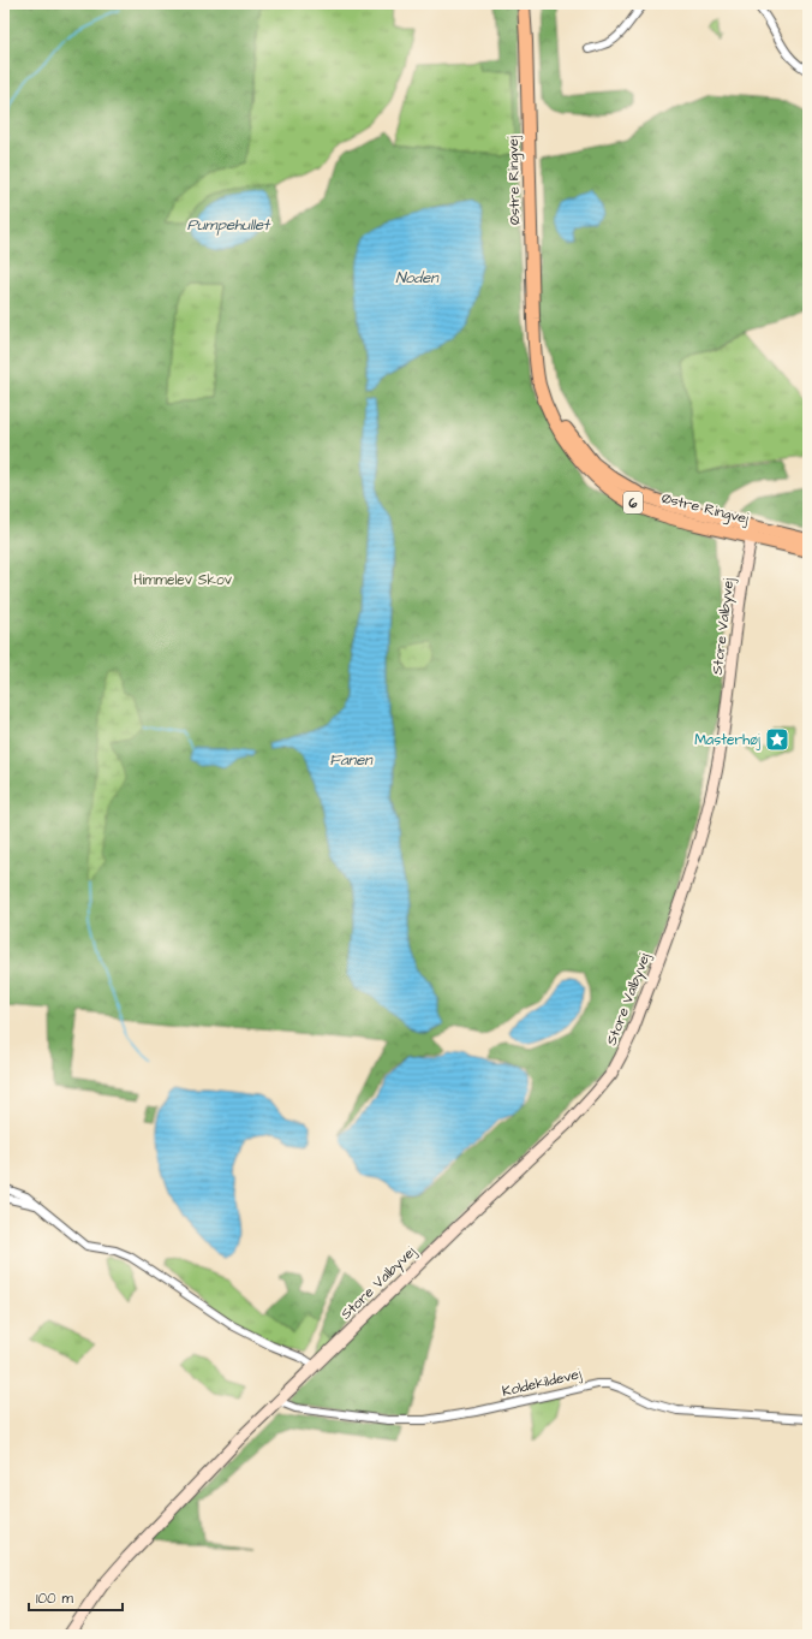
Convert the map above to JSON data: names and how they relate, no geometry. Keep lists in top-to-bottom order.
{
  "streets": {
    "main road": ["Østre Ringvej", "6"],
    "street": ["Store Valbyvej", "Koldekildevej"]
  },
  "crossings": [
    ["Østre Ringvej", "Store Valbyvej"],
    ["Store Valbyvej", "Koldekildevej"]
  ],
  "water": ["Pumpehullet", "Noden", "Fanen"],
  "parks": ["Himmelev Skov"],
  "places": {
    "place": ["Masterhøj"]
  },
  "scale_bar": "100 m"
}
